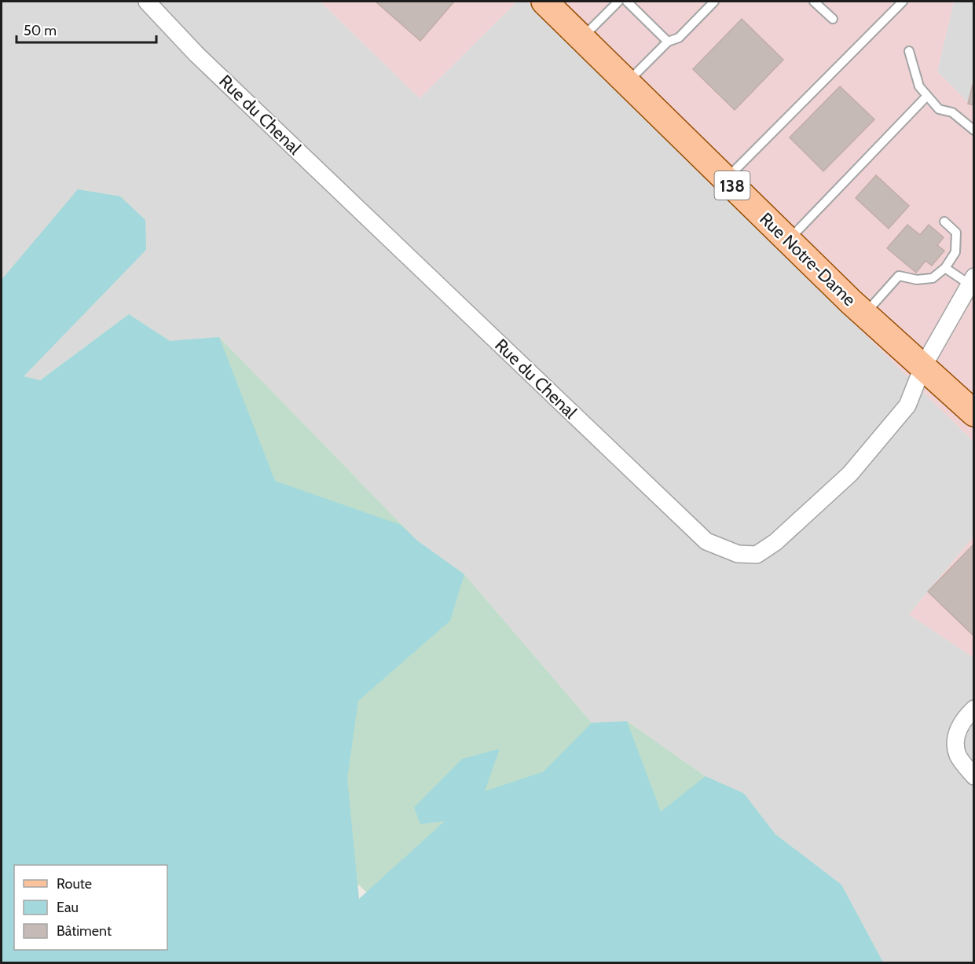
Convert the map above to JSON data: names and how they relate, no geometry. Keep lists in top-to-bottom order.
{
  "streets": {
    "main road": ["138", "Rue Notre-Dame"],
    "street": ["Rue du Chenal"]
  },
  "crossings": [
    ["Rue du Chenal", "Rue Notre-Dame"]
  ],
  "legend": ["Route", "Eau", "Bâtiment"],
  "scale_bar": "50 m"
}
